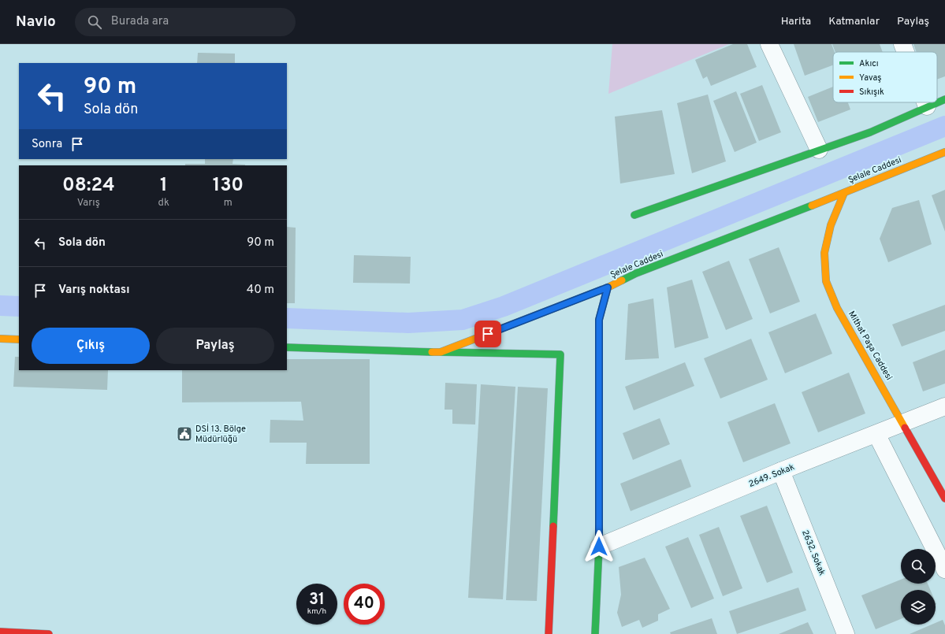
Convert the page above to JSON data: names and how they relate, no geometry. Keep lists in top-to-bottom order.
{
  "streets": {
    "street": [
      "Şelale Caddesi",
      "Mithat Paşa Caddesi",
      "2649. Sokak",
      "2632. Sokak"
    ]
  },
  "crossings": [
    ["Şelale Caddesi", "Mithat Paşa Caddesi"],
    ["Şelale Caddesi", "2649. Sokak"],
    ["Mithat Paşa Caddesi", "2649. Sokak"],
    ["2649. Sokak", "2632. Sokak"]
  ],
  "places": {
    "public building": ["DSİ 13. Bölge Müdürlüğü"]
  },
  "legend": ["Akıcı", "Yavaş", "Sıkışık"],
  "page": {
    "header": "Navio",
    "search": "Burada ara",
    "nav": ["Harita", "Katmanlar", "Paylaş"],
    "turn": ["90 m", "Sola dön"],
    "then": "Sonra",
    "eta": [
      "08:24",
      "Varış",
      "1",
      "dk",
      "130",
      "m"
    ],
    "list": [
      {
        "name": "Sola dön",
        "value": "90 m"
      },
      {
        "name": "Varış noktası",
        "value": "40 m"
      }
    ],
    "buttons": ["Çıkış", "Paylaş"],
    "speed": "31 km/h",
    "limit": "40"
  }
}
